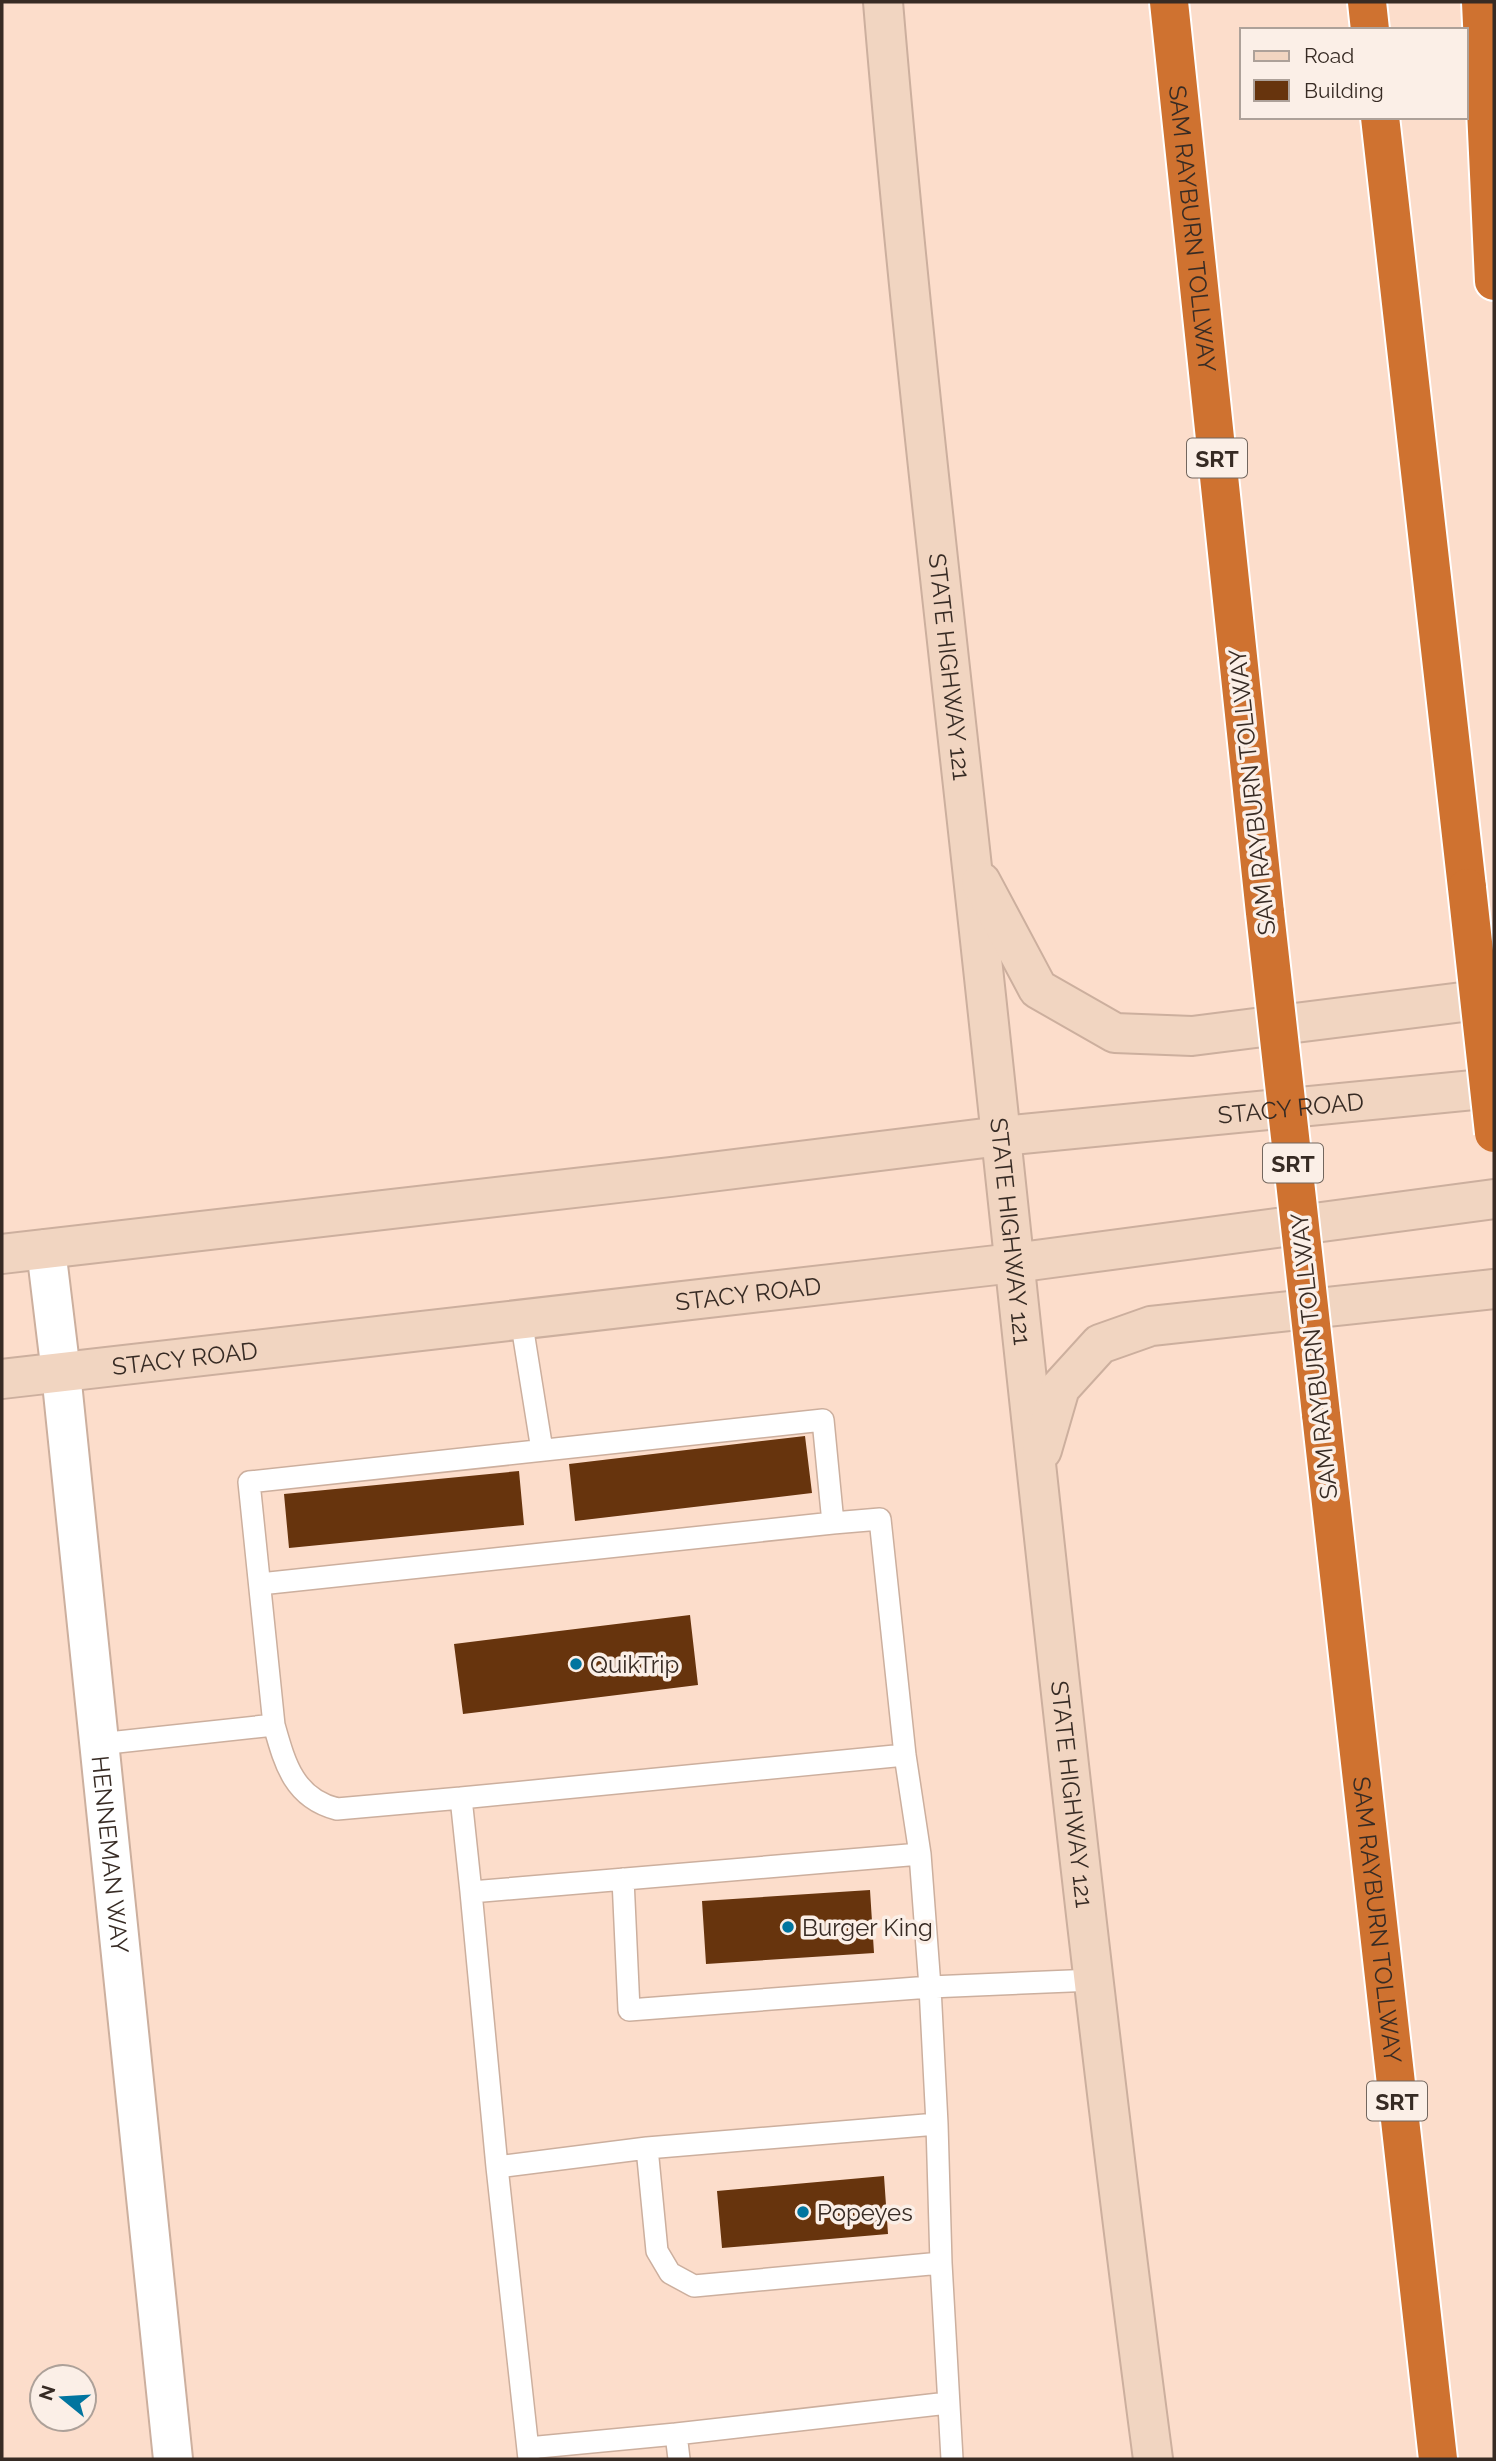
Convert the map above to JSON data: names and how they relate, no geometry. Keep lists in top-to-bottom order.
{
  "streets": {
    "highway": ["SAM RAYBURN TOLLWAY", "SRT"],
    "main road": ["STATE HIGHWAY 121", "STACY ROAD"],
    "street": ["HENNEMAN WAY"]
  },
  "crossings": [
    ["STATE HIGHWAY 121", "STACY ROAD"],
    ["STACY ROAD", "HENNEMAN WAY"]
  ],
  "places": ["QuikTrip", "Burger King", "Popeyes"],
  "legend": ["Road", "Building"],
  "north": "left"
}
